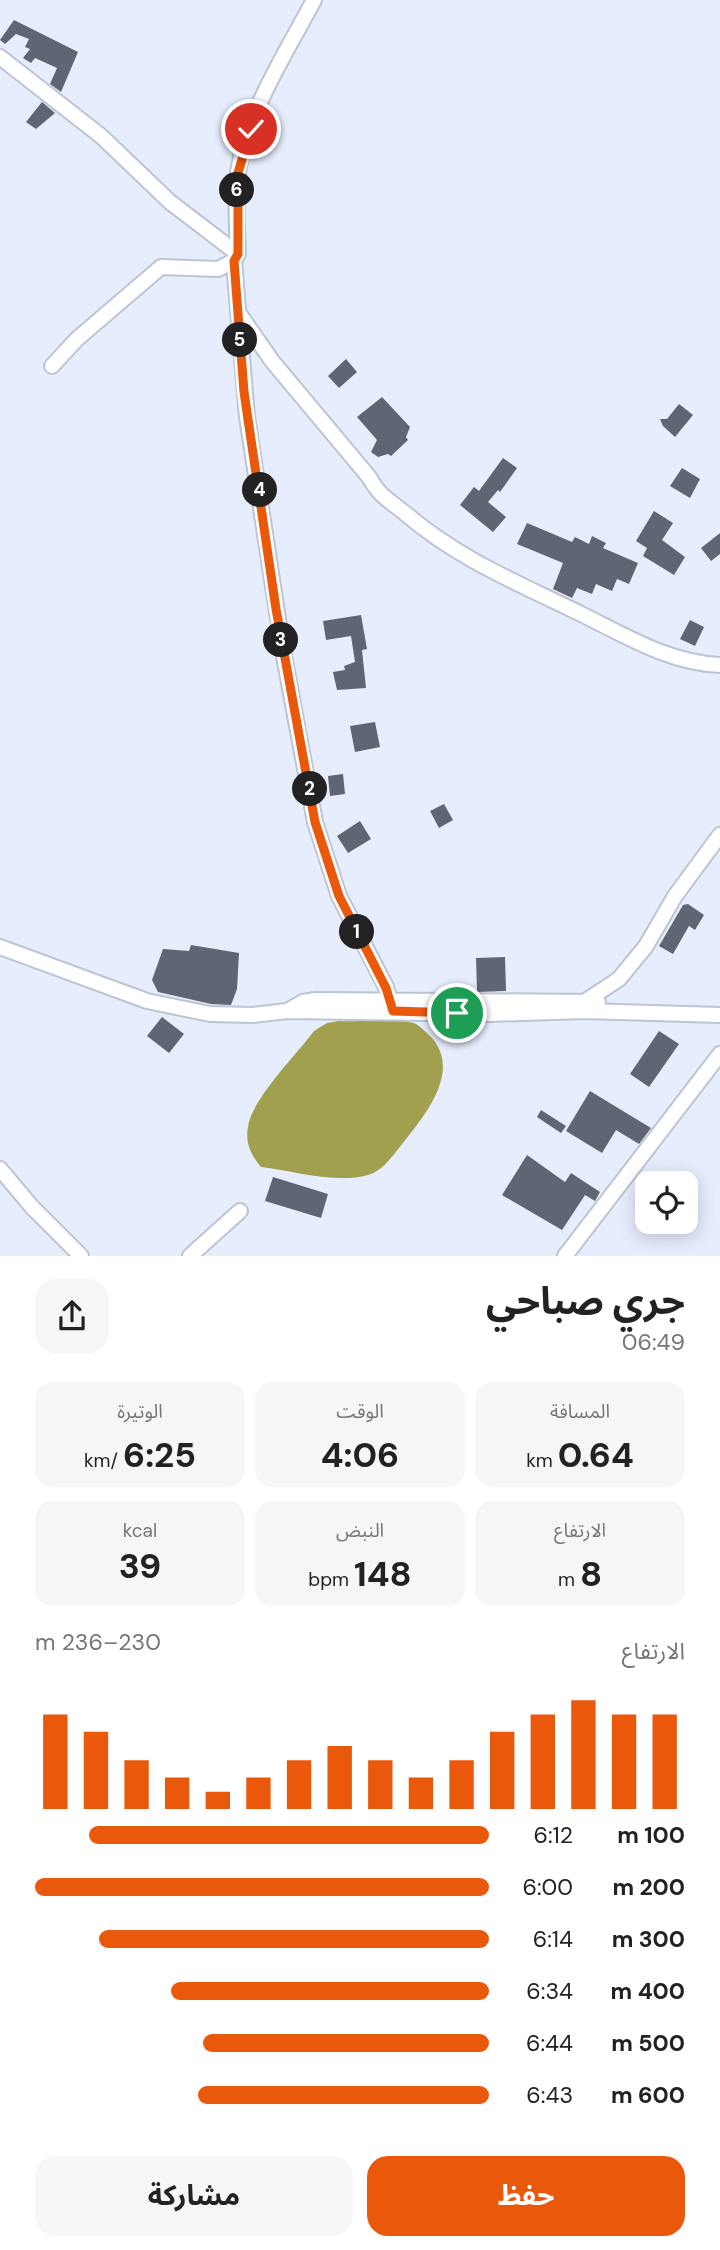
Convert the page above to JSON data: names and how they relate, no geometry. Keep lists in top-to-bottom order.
{
  "page": {
    "pins": [
      "6",
      "5",
      "4",
      "3",
      "2",
      "1"
    ],
    "heading": ["جري صباحي", "06:49"],
    "stats": [
      ["المسافة", "0.64 km"],
      ["الوقت", "4:06"],
      ["الوتيرة", "6:25 /km"],
      ["الارتفاع", "8 m"],
      ["النبض", "148 bpm"],
      ["kcal", "39"]
    ],
    "chart": ["الارتفاع", "230–236 m"],
    "list": [
      {
        "name": "100 m",
        "note": "6:12"
      },
      {
        "name": "200 m",
        "note": "6:00"
      },
      {
        "name": "300 m",
        "note": "6:14"
      },
      {
        "name": "400 m",
        "note": "6:34"
      },
      {
        "name": "500 m",
        "note": "6:44"
      },
      {
        "name": "600 m",
        "note": "6:43"
      }
    ],
    "buttons": ["حفظ", "مشاركة"]
  }
}
